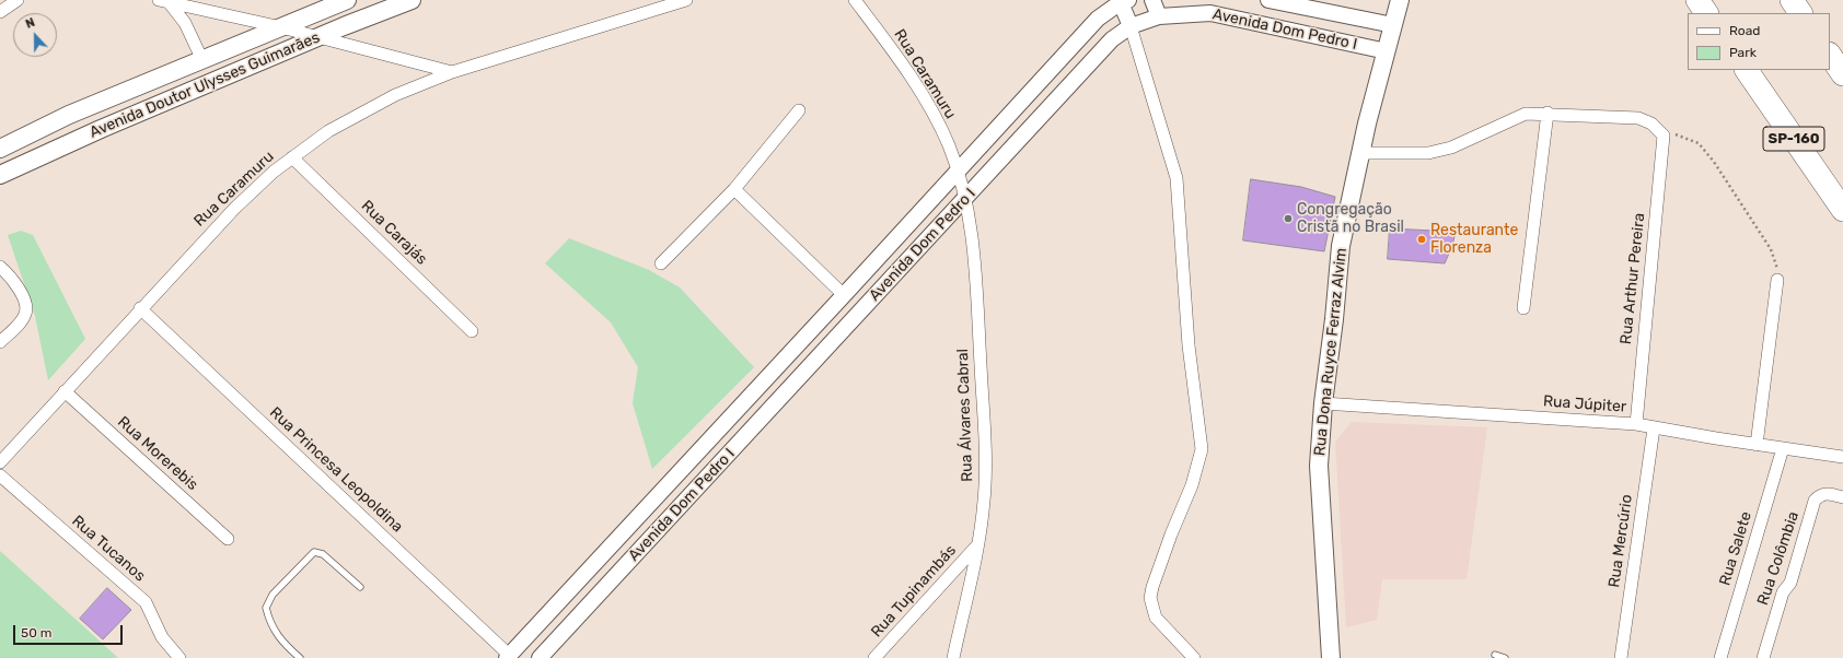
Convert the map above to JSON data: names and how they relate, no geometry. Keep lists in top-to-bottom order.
{
  "streets": {
    "highway": ["SP-160"],
    "main road": ["Avenida Doutor Ulysses Guimarães", "Rua Dona Ruyce Ferraz Alvim"],
    "street": [
      "Avenida Dom Pedro I",
      "Rua Caramuru",
      "Rua Carajás",
      "Rua Arthur Pereira",
      "Rua Júpiter",
      "Rua Álvares Cabral",
      "Rua Morerebis",
      "Rua Princesa Leopoldina",
      "Rua Mercúrio",
      "Rua Tucanos",
      "Rua Salete",
      "Rua Colômbia",
      "Rua Tupinambás"
    ]
  },
  "crossings": [
    ["Avenida Dom Pedro I", "Rua Caramuru"],
    ["Avenida Dom Pedro I", "Rua Dona Ruyce Ferraz Alvim"],
    ["Avenida Dom Pedro I", "Rua Álvares Cabral"],
    ["Avenida Dom Pedro I", "Rua Princesa Leopoldina"],
    ["Rua Caramuru", "Rua Carajás"],
    ["Rua Caramuru", "Rua Álvares Cabral"],
    ["Rua Caramuru", "Rua Morerebis"],
    ["Rua Caramuru", "Rua Princesa Leopoldina"],
    ["Rua Arthur Pereira", "Rua Júpiter"],
    ["Rua Dona Ruyce Ferraz Alvim", "Rua Júpiter"],
    ["Rua Júpiter", "Rua Mercúrio"],
    ["Rua Júpiter", "Rua Salete"],
    ["Rua Álvares Cabral", "Rua Tupinambás"]
  ],
  "places": ["Congregação Cristã no Brasil", "Restaurante Florenza"],
  "legend": ["Road", "Park"],
  "scale_bar": "50 m",
  "north": "top"
}
